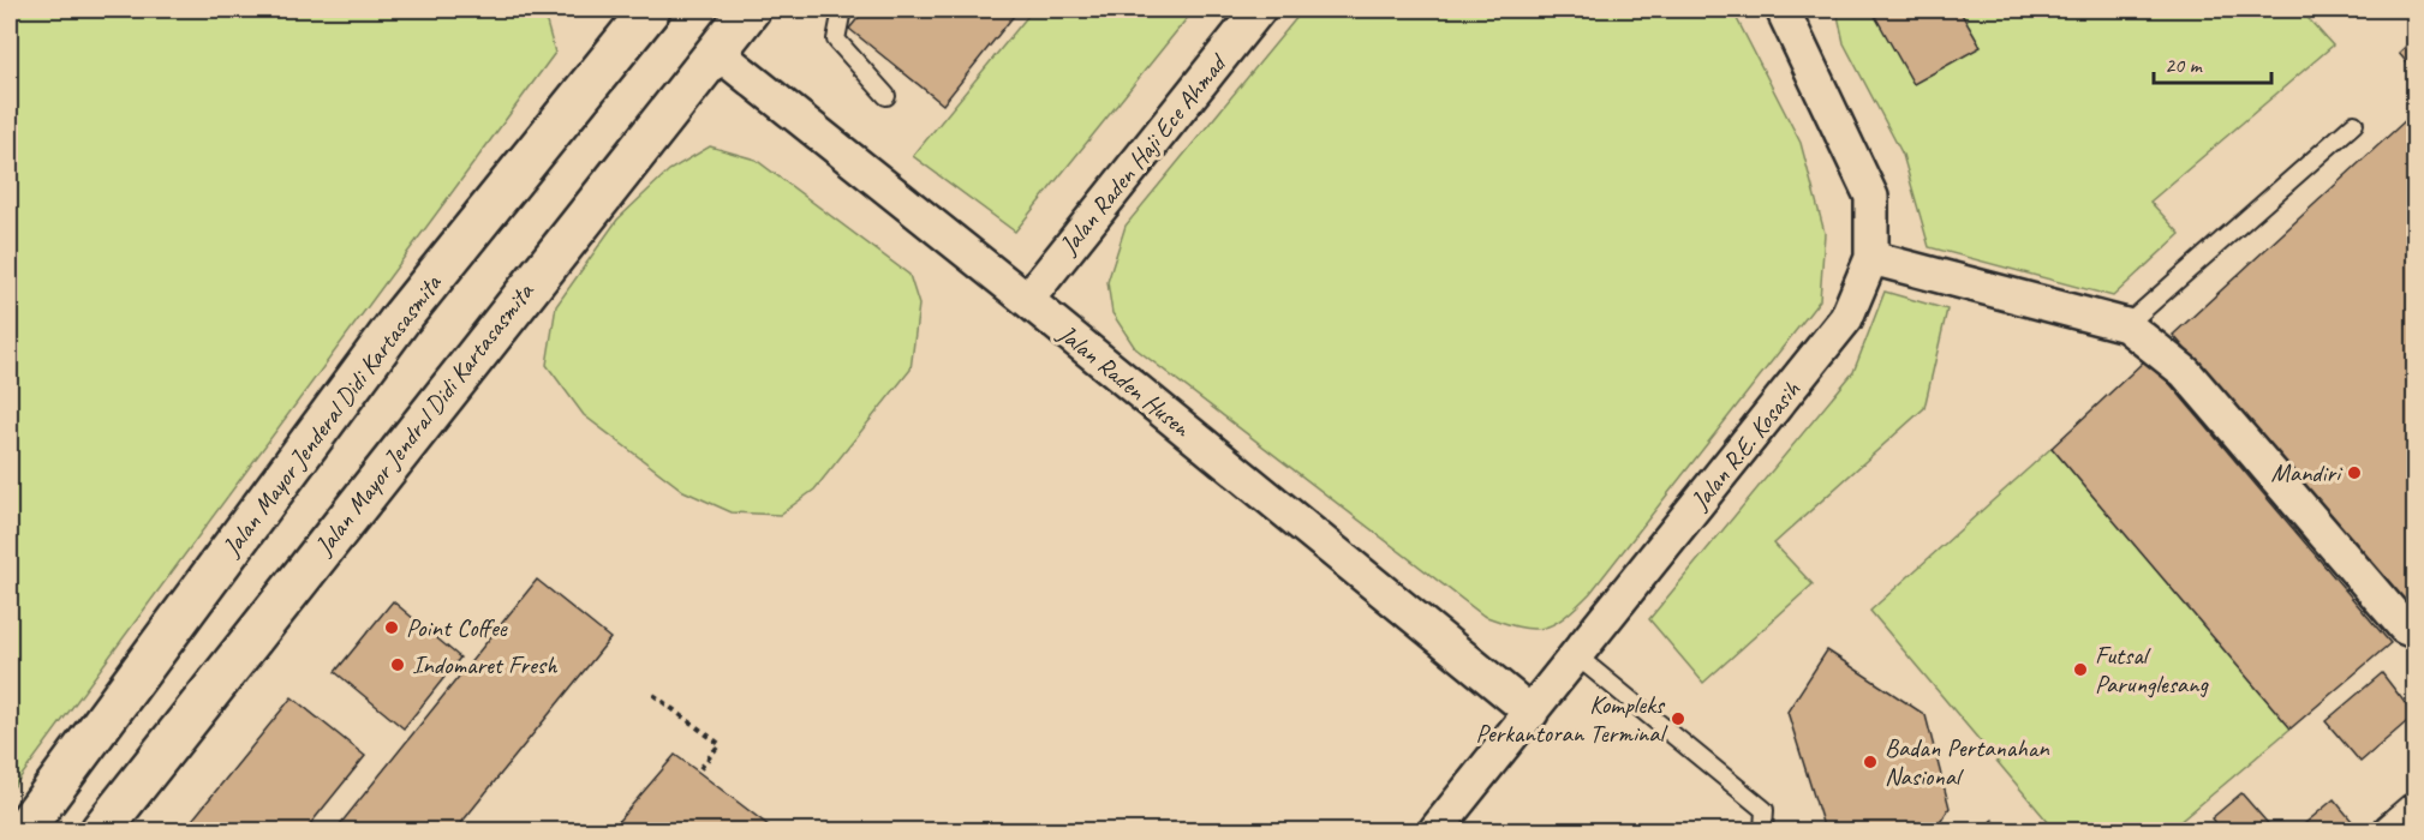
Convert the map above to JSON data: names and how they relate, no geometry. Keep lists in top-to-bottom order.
{
  "streets": {
    "main road": ["Jalan Mayor Jenderal Didi Kartasasmita", "Jalan Mayor Jendral Didi Kartasasmita"],
    "street": ["Jalan Raden Haji Ece Ahmad", "Jalan Raden Husen", "Jalan R.E. Kosasih"]
  },
  "crossings": [
    ["Jalan Raden Haji Ece Ahmad", "Jalan Raden Husen"],
    ["Jalan Raden Husen", "Jalan Mayor Jendral Didi Kartasasmita"],
    ["Jalan Raden Husen", "Jalan R.E. Kosasih"]
  ],
  "places": [
    "Mandiri",
    "Point Coffee",
    "Indomaret Fresh",
    "Futsal Parunglesang",
    "Kompleks Perkantoran Terminal",
    "Badan Pertanahan Nasional"
  ],
  "scale_bar": "20 m"
}
